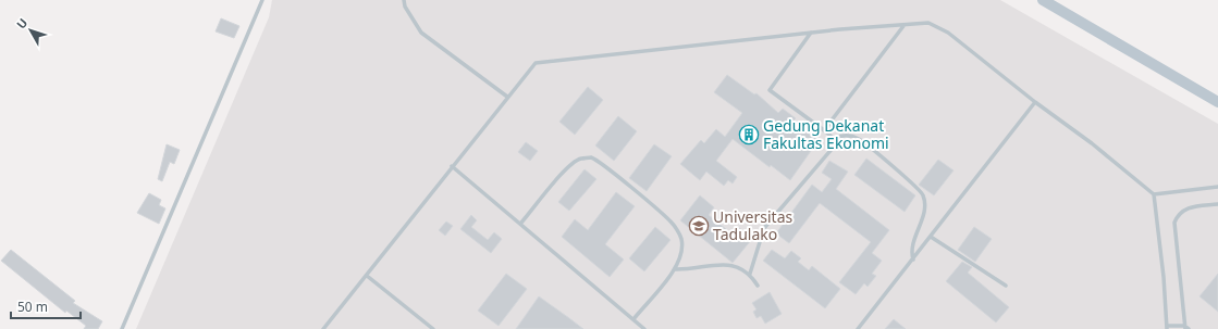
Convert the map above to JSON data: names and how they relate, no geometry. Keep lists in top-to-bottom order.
{
  "places": {
    "building": ["Gedung Dekanat Fakultas Ekonomi"],
    "school or university": ["Universitas Tadulako"]
  },
  "scale_bar": "50 m",
  "north": "top left"
}
